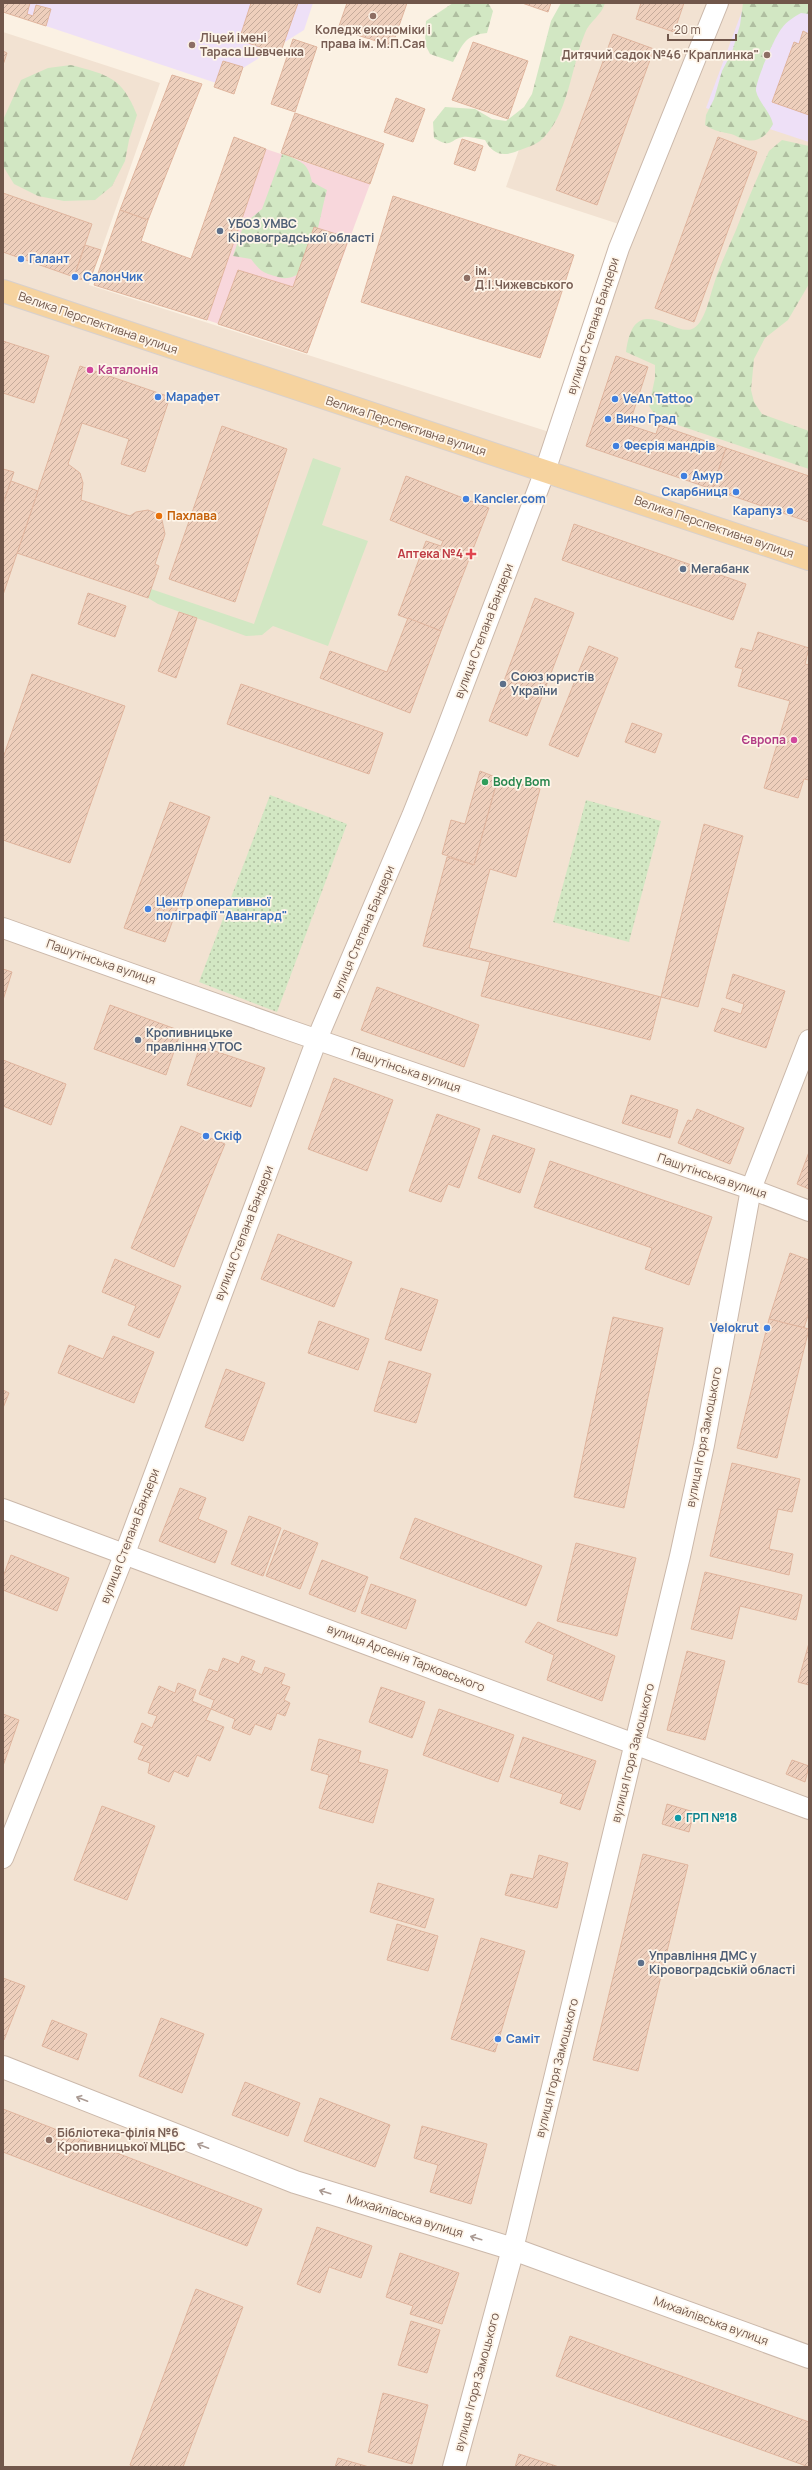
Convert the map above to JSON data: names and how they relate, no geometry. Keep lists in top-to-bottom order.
{
  "streets": {
    "main road": ["Велика Перспективна вулиця"],
    "street": [
      "вулиця Степана Бандери",
      "Пашутінська вулиця",
      "вулиця Ігоря Замоцького",
      "вулиця Арсенія Тарковського",
      "Михайлівська вулиця"
    ]
  },
  "crossings": [
    ["Велика Перспективна вулиця", "вулиця Степана Бандери"],
    ["вулиця Степана Бандери", "Пашутінська вулиця"],
    ["вулиця Степана Бандери", "вулиця Арсенія Тарковського"],
    ["Пашутінська вулиця", "вулиця Ігоря Замоцького"],
    ["вулиця Ігоря Замоцького", "вулиця Арсенія Тарковського"],
    ["вулиця Ігоря Замоцького", "Михайлівська вулиця"]
  ],
  "one_way": ["Михайлівська вулиця"],
  "places": {
    "other": [
      "Коледж економіки і права ім. М.П.Сая",
      "Ліцей імені Тараса Шевченка",
      "Дитячий садок №46 \"Краплинка\"",
      "УБОЗ УМВС Кіровоградської області",
      "Галант",
      "СалонЧик",
      "ім. Д.І.Чижевського",
      "Каталонія",
      "Марафет",
      "VeAn Tattoo",
      "Вино Град",
      "Феєрія мандрів",
      "Амур",
      "Скарбниця",
      "Kancler.com",
      "Карапуз",
      "Пахлава",
      "Мегабанк",
      "Союз юристів України",
      "Європа",
      "Body Bom",
      "Центр оперативної поліграфії \"Авангард\"",
      "Кропивницьке правління УТОС",
      "Скіф",
      "Velokrut",
      "ГРП №18",
      "Управління ДМС у Кіровоградській області",
      "Саміт",
      "Бібліотека-філія №6 Кропивницької МЦБС"
    ],
    "health": ["Аптека №4"]
  },
  "scale_bar": "20 m"
}
